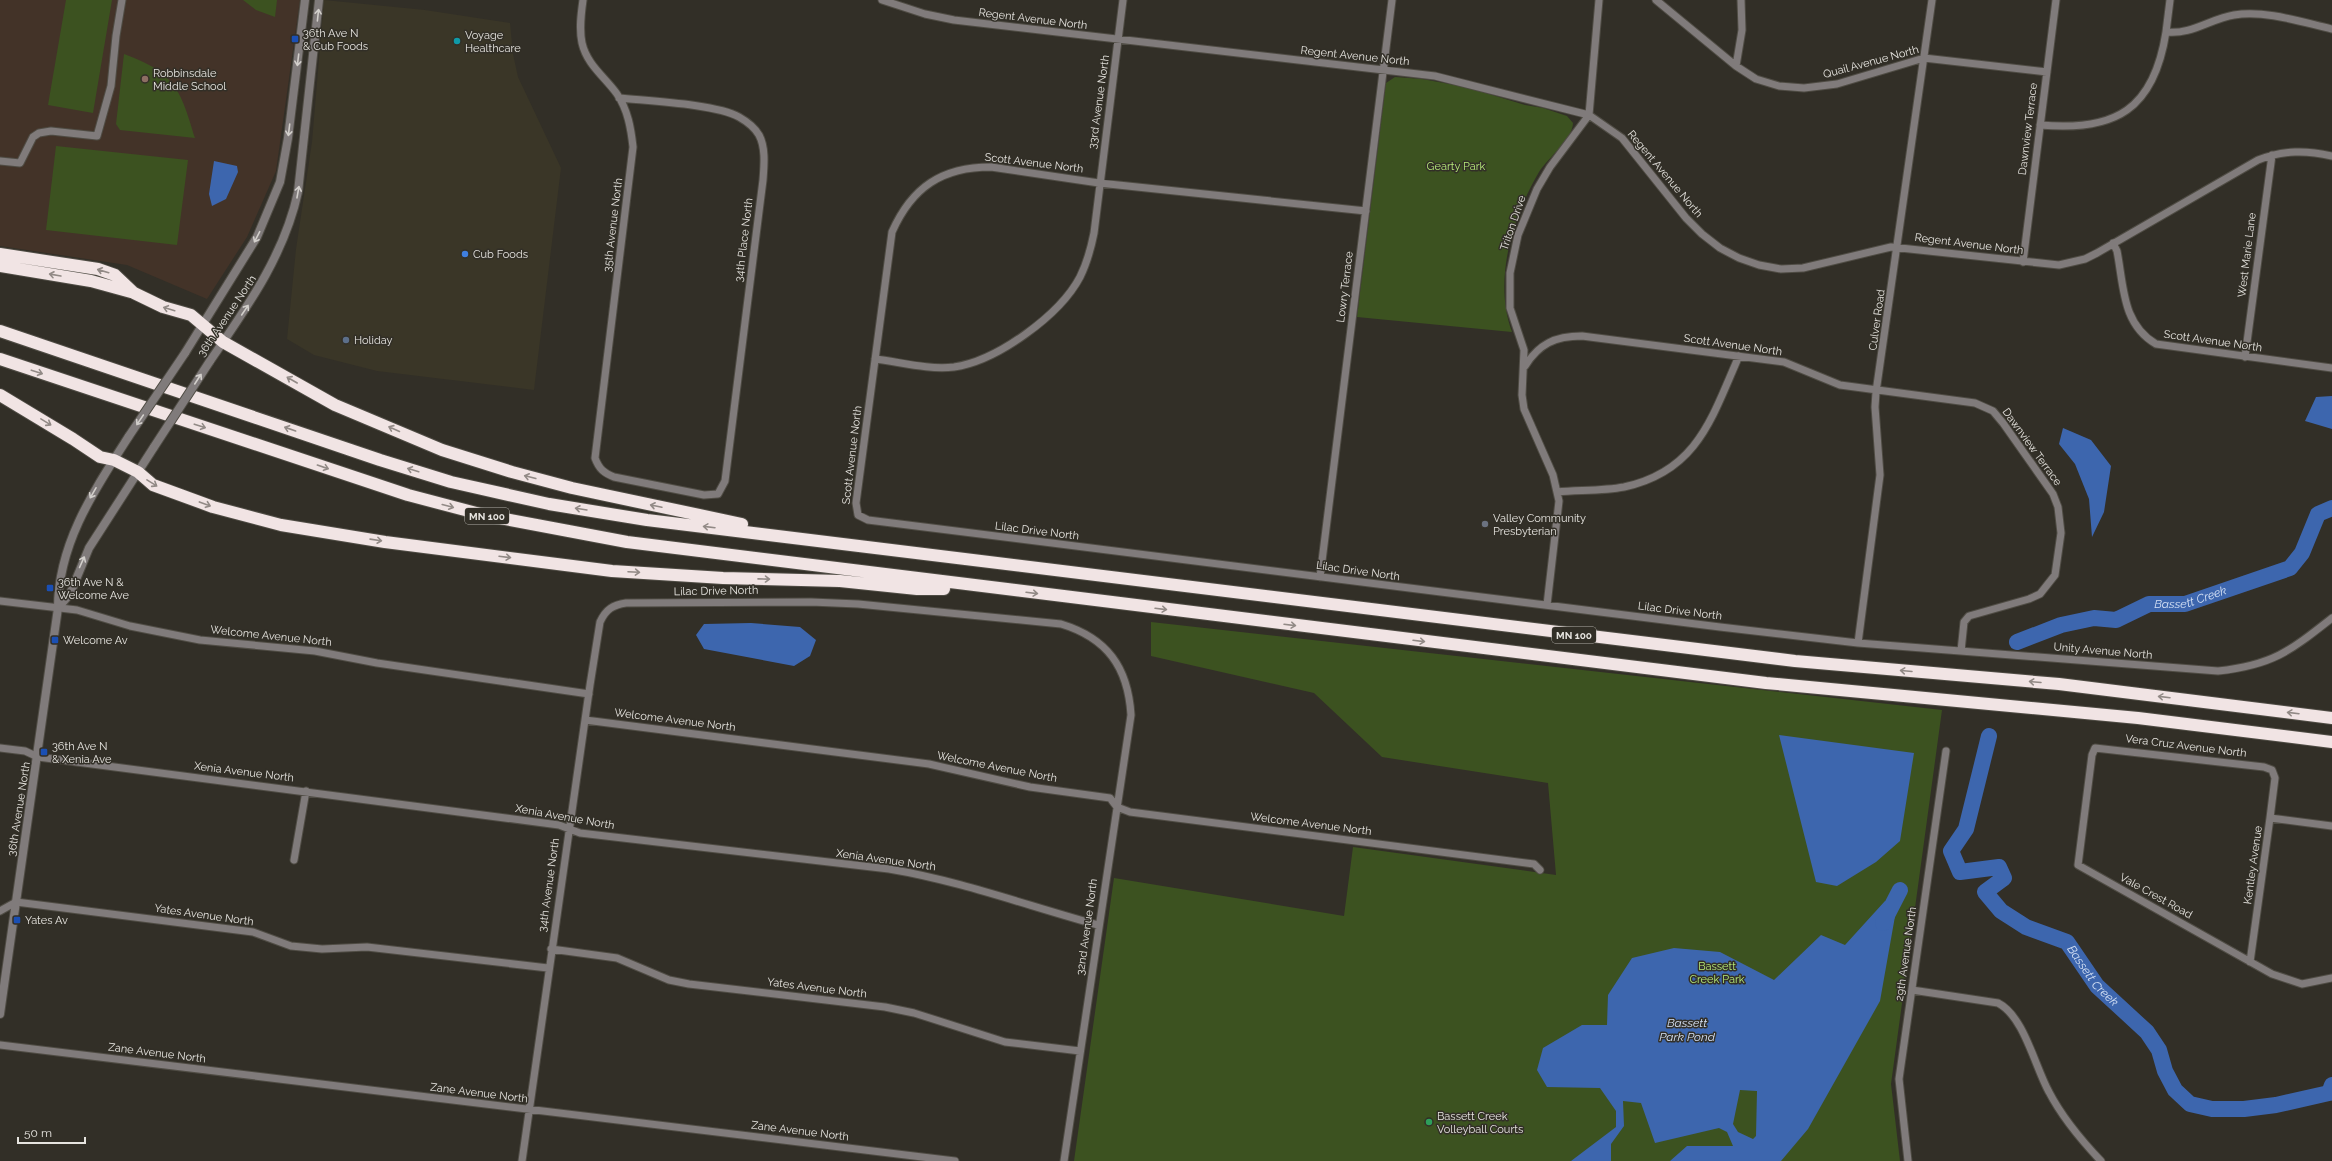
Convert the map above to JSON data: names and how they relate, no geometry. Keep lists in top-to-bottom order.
{
  "streets": {
    "highway": ["MN 100"],
    "street": [
      "Regent Avenue North",
      "Quail Avenue North",
      "33rd Avenue North",
      "Dawnview Terrace",
      "Scott Avenue North",
      "Triton Drive",
      "35th Avenue North",
      "34th Place North",
      "West Marie Lane",
      "Lowry Terrace",
      "36th Avenue North",
      "Culver Road",
      "Lilac Drive North",
      "Welcome Avenue North",
      "Unity Avenue North",
      "Vera Cruz Avenue North",
      "Xenia Avenue North",
      "Kentley Avenue",
      "34th Avenue North",
      "Vale Crest Road",
      "Yates Avenue North",
      "32nd Avenue North",
      "29th Avenue North",
      "Zane Avenue North"
    ]
  },
  "crossings": [
    ["Regent Avenue North", "33rd Avenue North"],
    ["Regent Avenue North", "Dawnview Terrace"],
    ["Regent Avenue North", "Scott Avenue North"],
    ["Regent Avenue North", "Triton Drive"],
    ["Regent Avenue North", "West Marie Lane"],
    ["Regent Avenue North", "Lowry Terrace"],
    ["Regent Avenue North", "Culver Road"],
    ["Quail Avenue North", "Dawnview Terrace"],
    ["Quail Avenue North", "Culver Road"],
    ["33rd Avenue North", "Scott Avenue North"],
    ["Dawnview Terrace", "Scott Avenue North"],
    ["Dawnview Terrace", "Unity Avenue North"],
    ["Scott Avenue North", "Triton Drive"],
    ["Scott Avenue North", "West Marie Lane"],
    ["Scott Avenue North", "Lowry Terrace"],
    ["Scott Avenue North", "Culver Road"],
    ["Scott Avenue North", "Lilac Drive North"],
    ["Triton Drive", "Lilac Drive North"],
    ["35th Avenue North", "34th Place North"],
    ["Lowry Terrace", "Lilac Drive North"],
    ["36th Avenue North", "Welcome Avenue North"],
    ["36th Avenue North", "Xenia Avenue North"],
    ["36th Avenue North", "Yates Avenue North"],
    ["Culver Road", "Lilac Drive North"],
    ["Culver Road", "Unity Avenue North"],
    ["Lilac Drive North", "Unity Avenue North"],
    ["Lilac Drive North", "34th Avenue North"],
    ["Lilac Drive North", "32nd Avenue North"],
    ["Welcome Avenue North", "34th Avenue North"],
    ["Welcome Avenue North", "32nd Avenue North"],
    ["Vera Cruz Avenue North", "Kentley Avenue"],
    ["Vera Cruz Avenue North", "Vale Crest Road"],
    ["Xenia Avenue North", "34th Avenue North"],
    ["Xenia Avenue North", "32nd Avenue North"],
    ["Kentley Avenue", "Vale Crest Road"],
    ["34th Avenue North", "Yates Avenue North"],
    ["34th Avenue North", "Zane Avenue North"],
    ["Yates Avenue North", "32nd Avenue North"]
  ],
  "water": ["Bassett Creek", "Bassett Park Pond"],
  "parks": ["Gearty Park", "Bassett Creek Park"],
  "places": {
    "transit": [
      "36th Ave N & Cub Foods",
      "36th Ave N & Welcome Ave",
      "Welcome Av",
      "36th Ave N & Xenia Ave",
      "Yates Av"
    ],
    "other": [
      "Voyage Healthcare",
      "Robbinsdale Middle School",
      "Cub Foods",
      "Holiday",
      "Valley Community Presbyterian",
      "Bassett Creek Volleyball Courts"
    ]
  },
  "scale_bar": "50 m"
}
